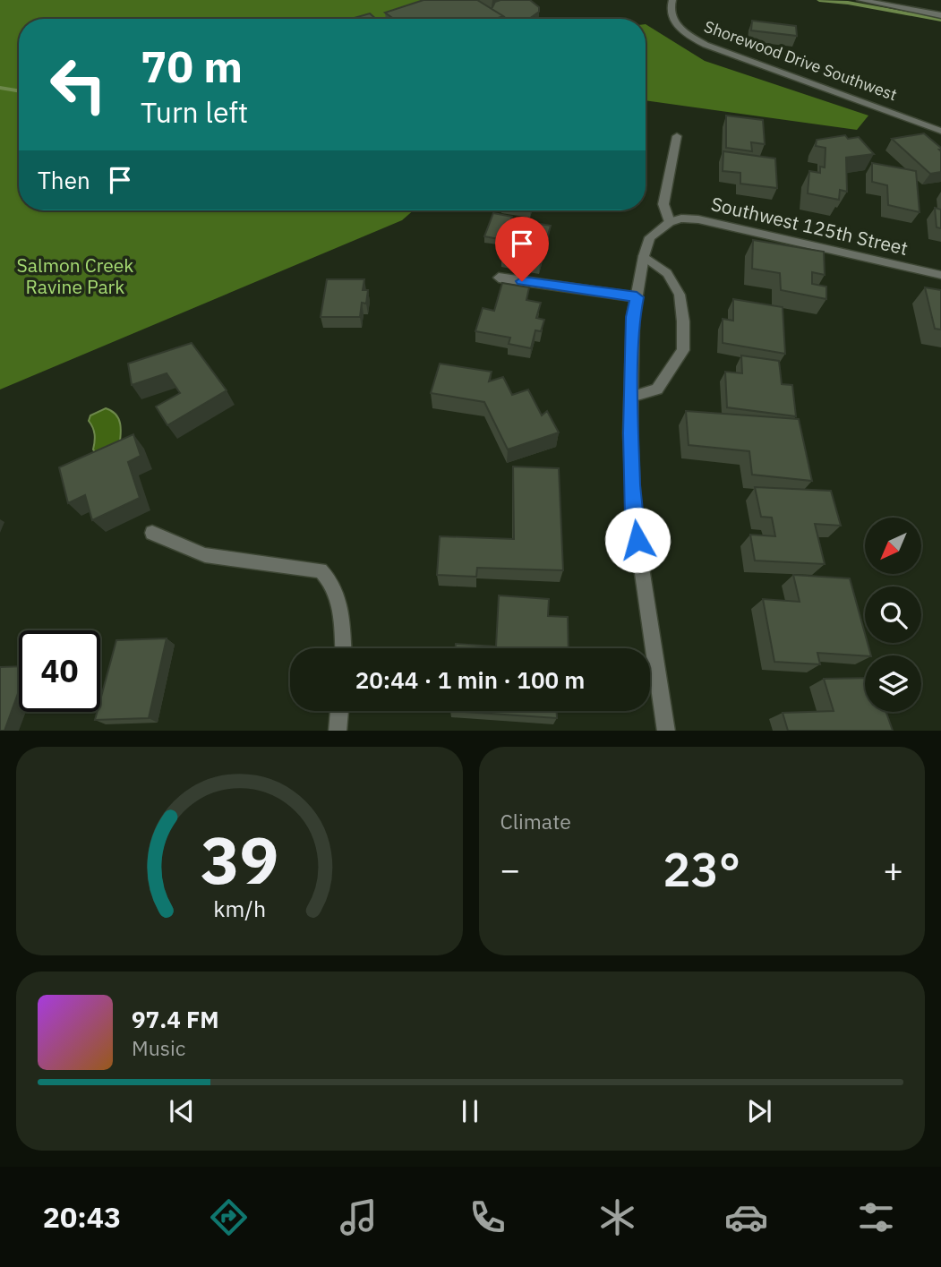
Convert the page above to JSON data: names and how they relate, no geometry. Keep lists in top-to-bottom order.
{
  "streets": {
    "street": ["Shorewood Drive Southwest", "Southwest 125th Street"]
  },
  "parks": ["Salmon Creek Ravine Park"],
  "north": "bottom left",
  "page": {
    "turn": ["70 m", "Turn left"],
    "then": "Then",
    "limit": "40",
    "trip": "20:44 · 1 min · 100 m",
    "tile": "Climate",
    "heat": ["−", "23°", "+"],
    "song": ["97.4 FM", "Music"],
    "tabs": "20:43",
    "gauge": ["39", "km/h"]
  }
}
